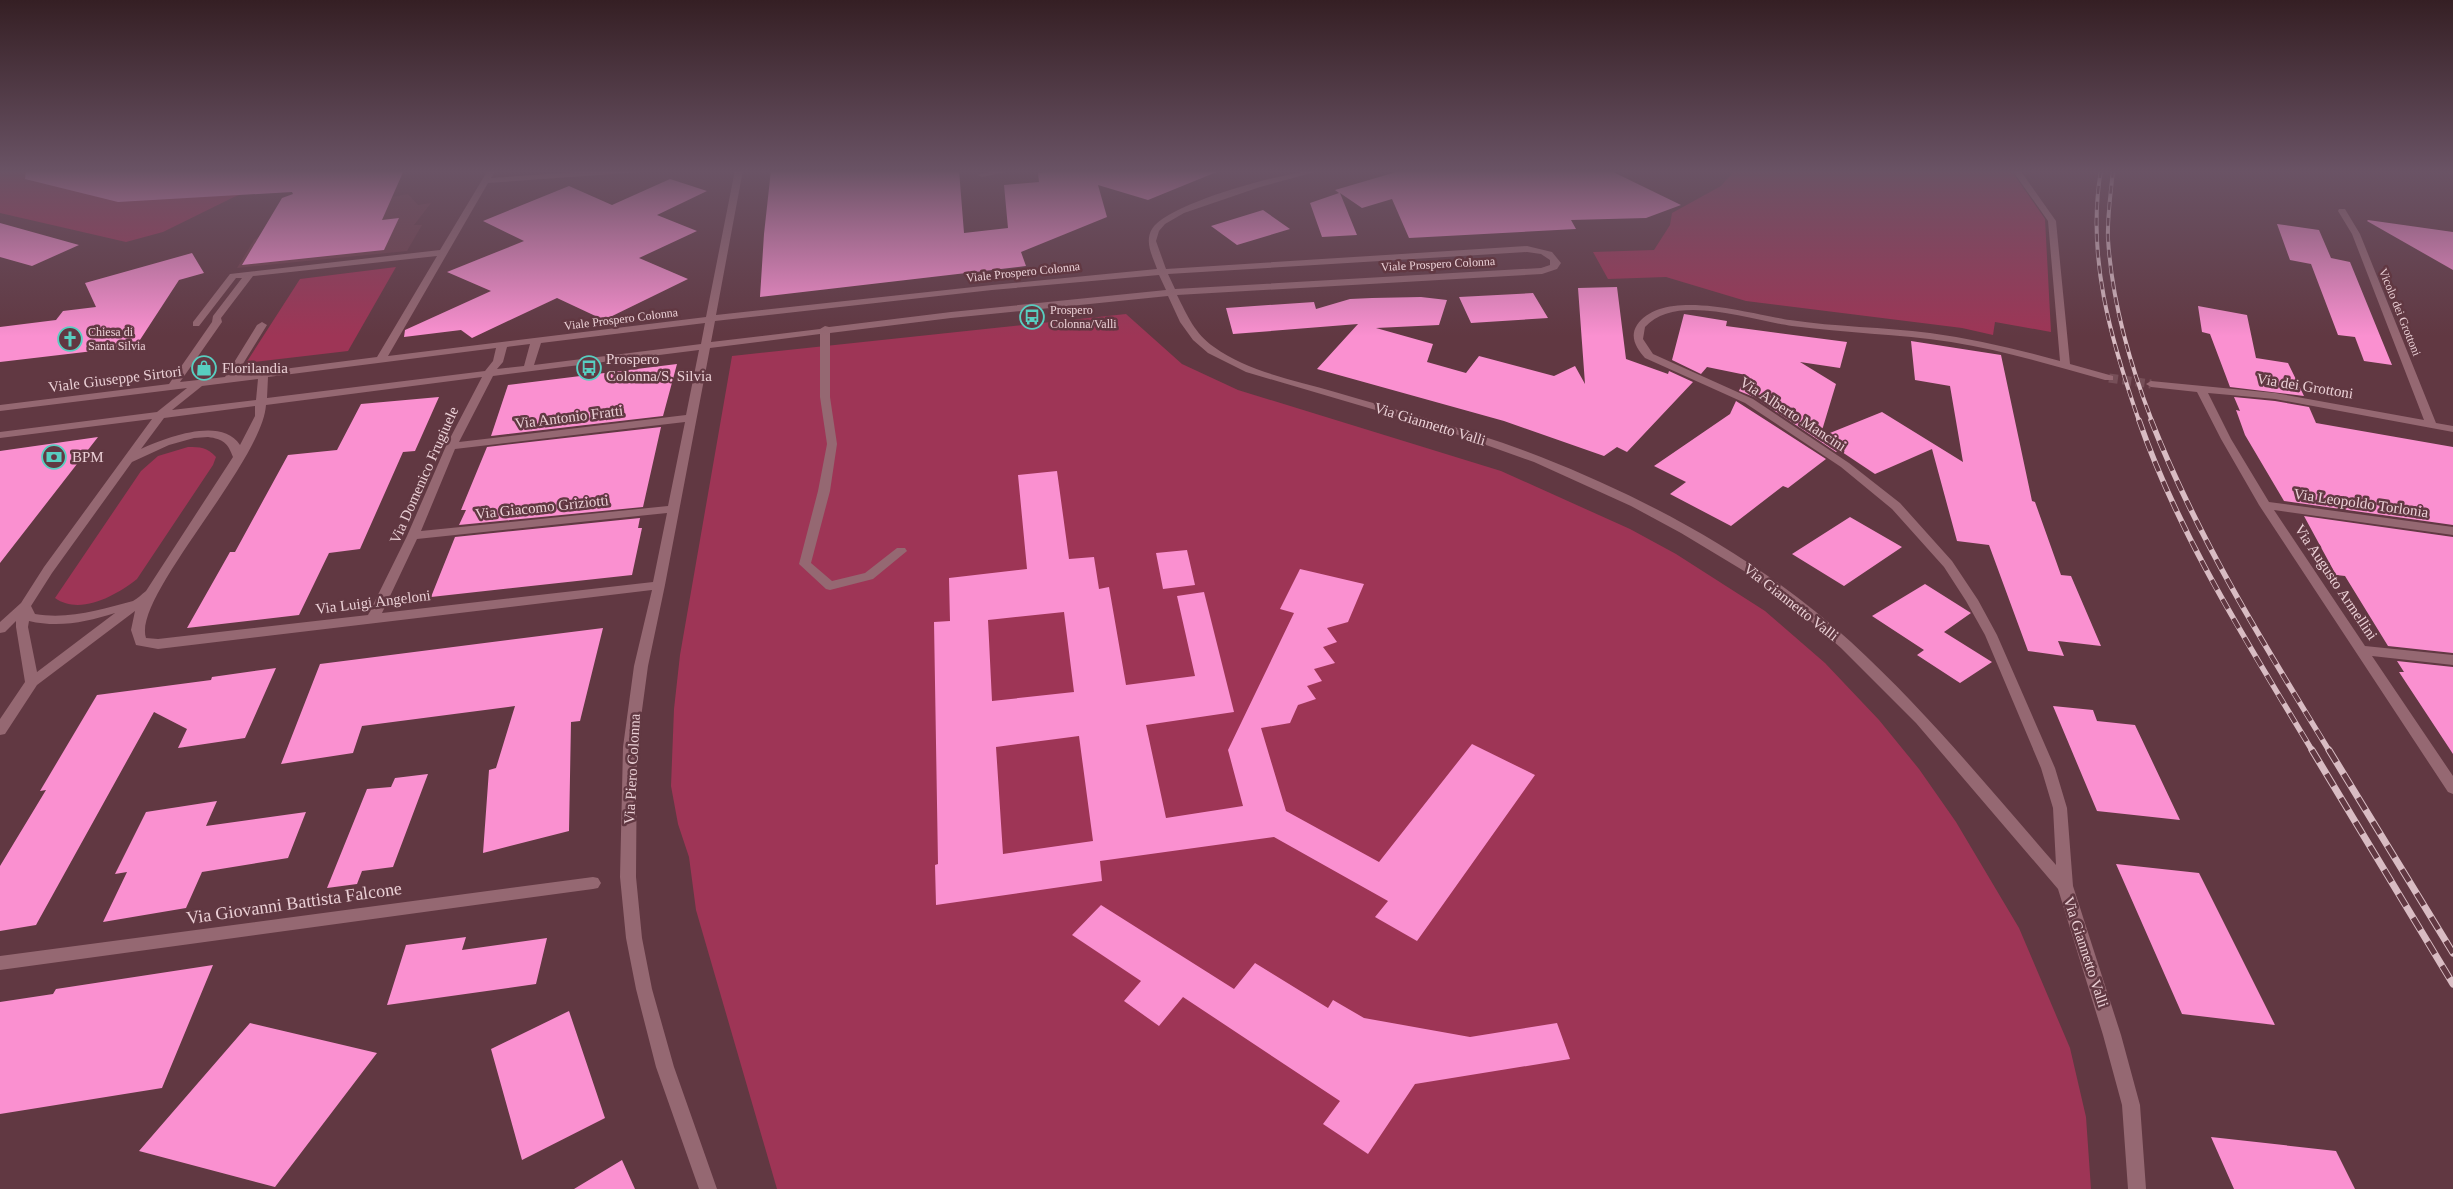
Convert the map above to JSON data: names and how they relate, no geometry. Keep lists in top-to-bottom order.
{
  "streets": {
    "street": [
      "Viale Prospero Colonna",
      "Vicolo dei Grottoni",
      "Viale Giuseppe Sirtori",
      "Via dei Grottoni",
      "Via Alberto Mancini",
      "Via Antonio Fratti",
      "Via Giannetto Valli",
      "Via Domenico Frugiuele",
      "Via Leopoldo Torlonia",
      "Via Giacomo Griziotti",
      "Via Augusto Armellini",
      "Via Luigi Angeloni",
      "Via Piero Colonna",
      "Via Giovanni Battista Falcone"
    ]
  },
  "crossings": [
    ["Viale Prospero Colonna", "Viale Giuseppe Sirtori"],
    ["Viale Prospero Colonna", "Via Giannetto Valli"],
    ["Viale Prospero Colonna", "Via Domenico Frugiuele"],
    ["Viale Prospero Colonna", "Via Piero Colonna"],
    ["Vicolo dei Grottoni", "Via dei Grottoni"],
    ["Via dei Grottoni", "Via Augusto Armellini"],
    ["Via Alberto Mancini", "Via Giannetto Valli"],
    ["Via Antonio Fratti", "Via Domenico Frugiuele"],
    ["Via Antonio Fratti", "Via Piero Colonna"],
    ["Via Domenico Frugiuele", "Via Giacomo Griziotti"],
    ["Via Domenico Frugiuele", "Via Luigi Angeloni"],
    ["Via Leopoldo Torlonia", "Via Augusto Armellini"],
    ["Via Giacomo Griziotti", "Via Piero Colonna"],
    ["Via Luigi Angeloni", "Via Piero Colonna"]
  ],
  "places": {
    "bus stop": ["Prospero Colonna/Valli", "Prospero Colonna/S. Silvia"],
    "church": ["Chiesa di Santa Silvia"],
    "shop": ["Florilandia"],
    "bank": ["BPM"]
  }
}
